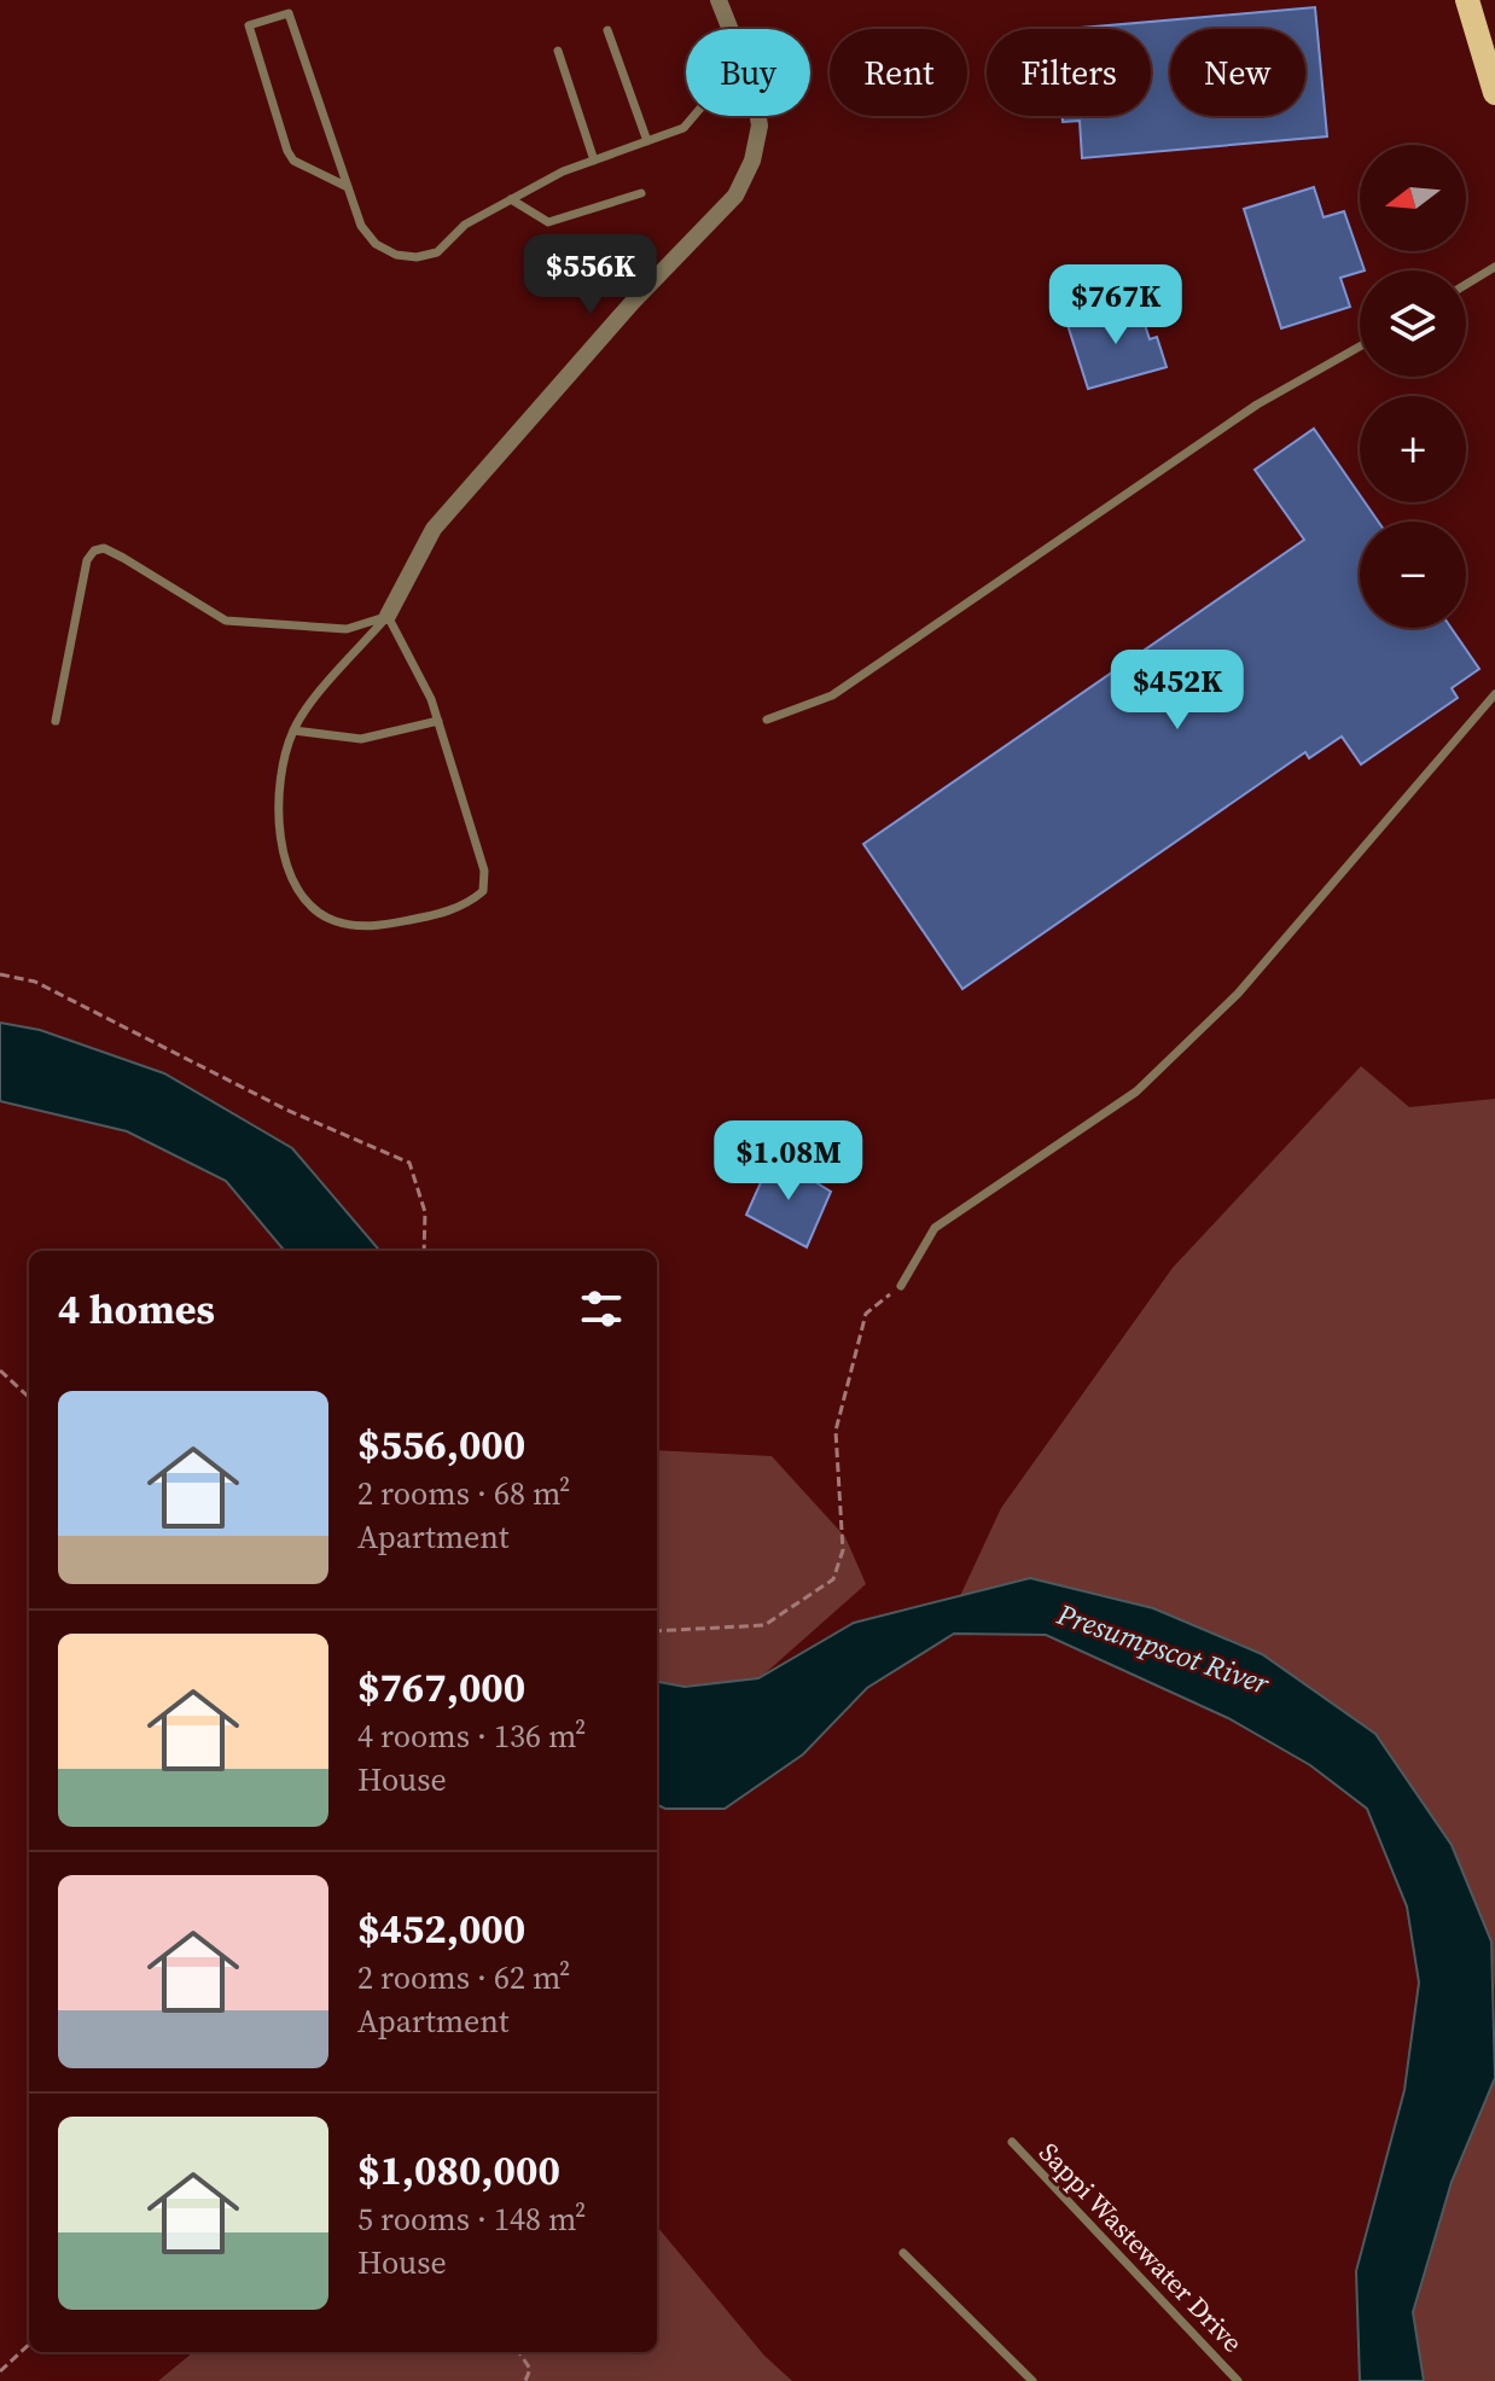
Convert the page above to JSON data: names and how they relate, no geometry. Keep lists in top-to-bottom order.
{
  "streets": {
    "lane": ["Sappi Wastewater Drive"]
  },
  "water": ["Presumpscot River"],
  "north": "left",
  "page": {
    "chip": [
      "Buy",
      "Rent",
      "Filters",
      "New"
    ],
    "map_buttons": ["+", "−"],
    "price": [
      "$556K",
      "$767K",
      "$452K",
      "$1.08M"
    ],
    "heading": "4 homes",
    "list": [
      {
        "name": "$556,000",
        "note": "2 rooms · 68 m² · Apartment"
      },
      {
        "name": "$767,000",
        "note": "4 rooms · 136 m² · House"
      },
      {
        "name": "$452,000",
        "note": "2 rooms · 62 m² · Apartment"
      },
      {
        "name": "$1,080,000",
        "note": "5 rooms · 148 m² · House"
      }
    ]
  }
}
